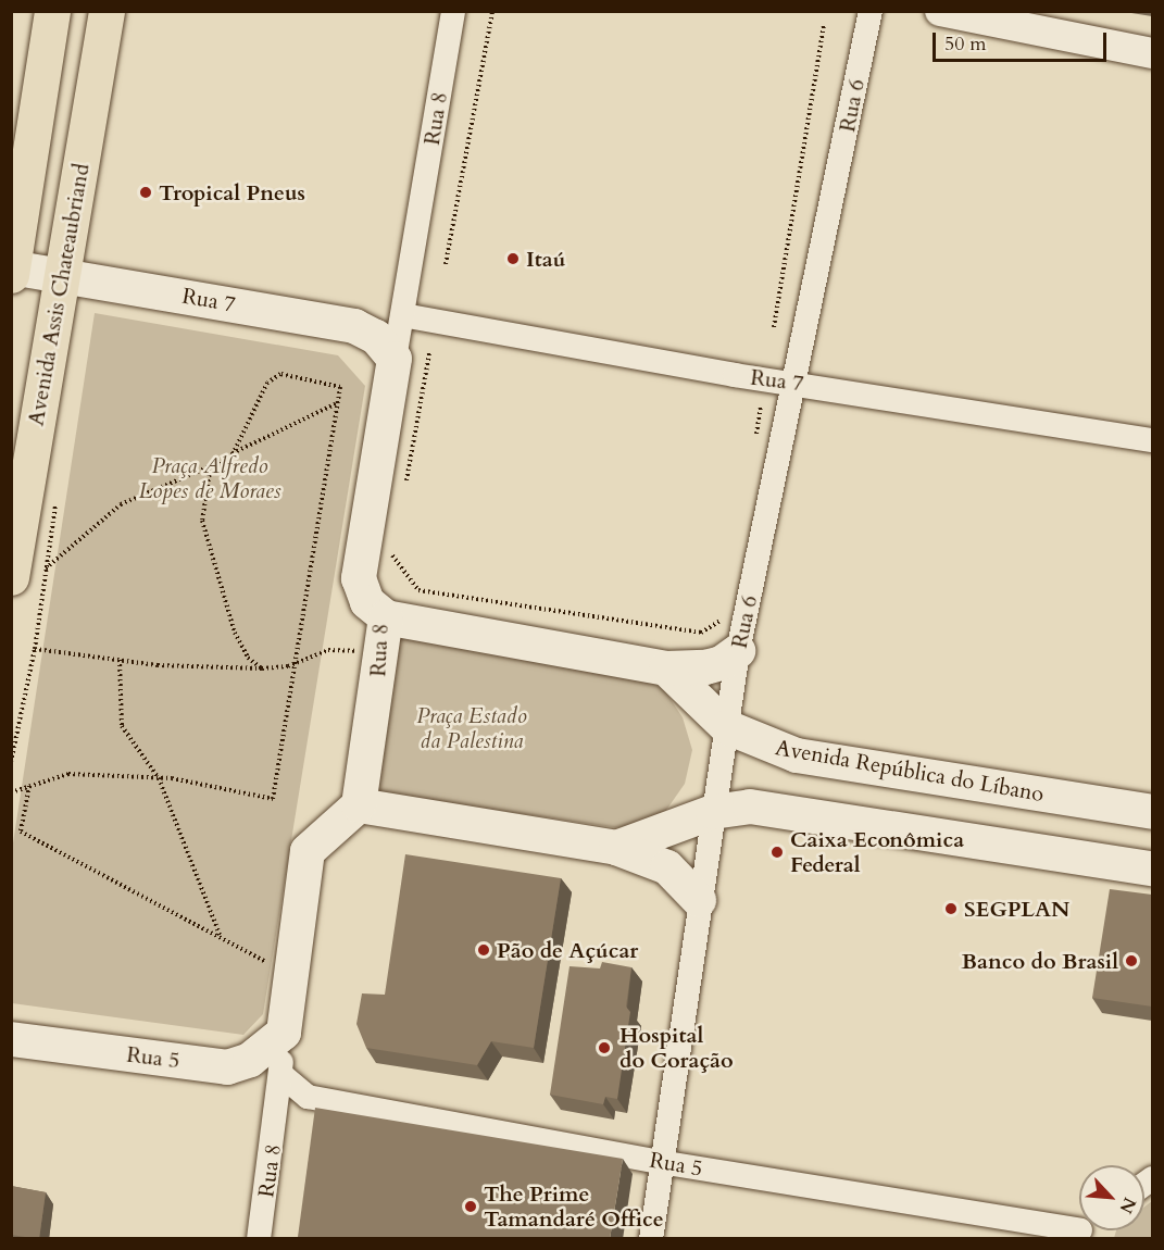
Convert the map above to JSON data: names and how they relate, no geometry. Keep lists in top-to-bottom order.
{
  "streets": {
    "main road": [
      "Rua 8",
      "Avenida Assis Chateaubriand",
      "Rua 7",
      "Avenida República do Líbano",
      "Rua 5"
    ],
    "street": ["Rua 6"]
  },
  "crossings": [
    ["Rua 6", "Rua 7"],
    ["Rua 6", "Avenida República do Líbano"],
    ["Rua 6", "Rua 5"],
    ["Rua 8", "Rua 7"],
    ["Rua 8", "Rua 5"],
    ["Avenida Assis Chateaubriand", "Rua 7"]
  ],
  "parks": ["Praça Alfredo Lopes de Moraes", "Praça Estado da Palestina"],
  "places": [
    "Tropical Pneus",
    "Itaú",
    "Caixa Econômica Federal",
    "SEGPLAN",
    "Pão de Açúcar",
    "Banco do Brasil",
    "Hospital do Coração",
    "The Prime Tamandaré Office"
  ],
  "scale_bar": "50 m",
  "north": "bottom right"
}
